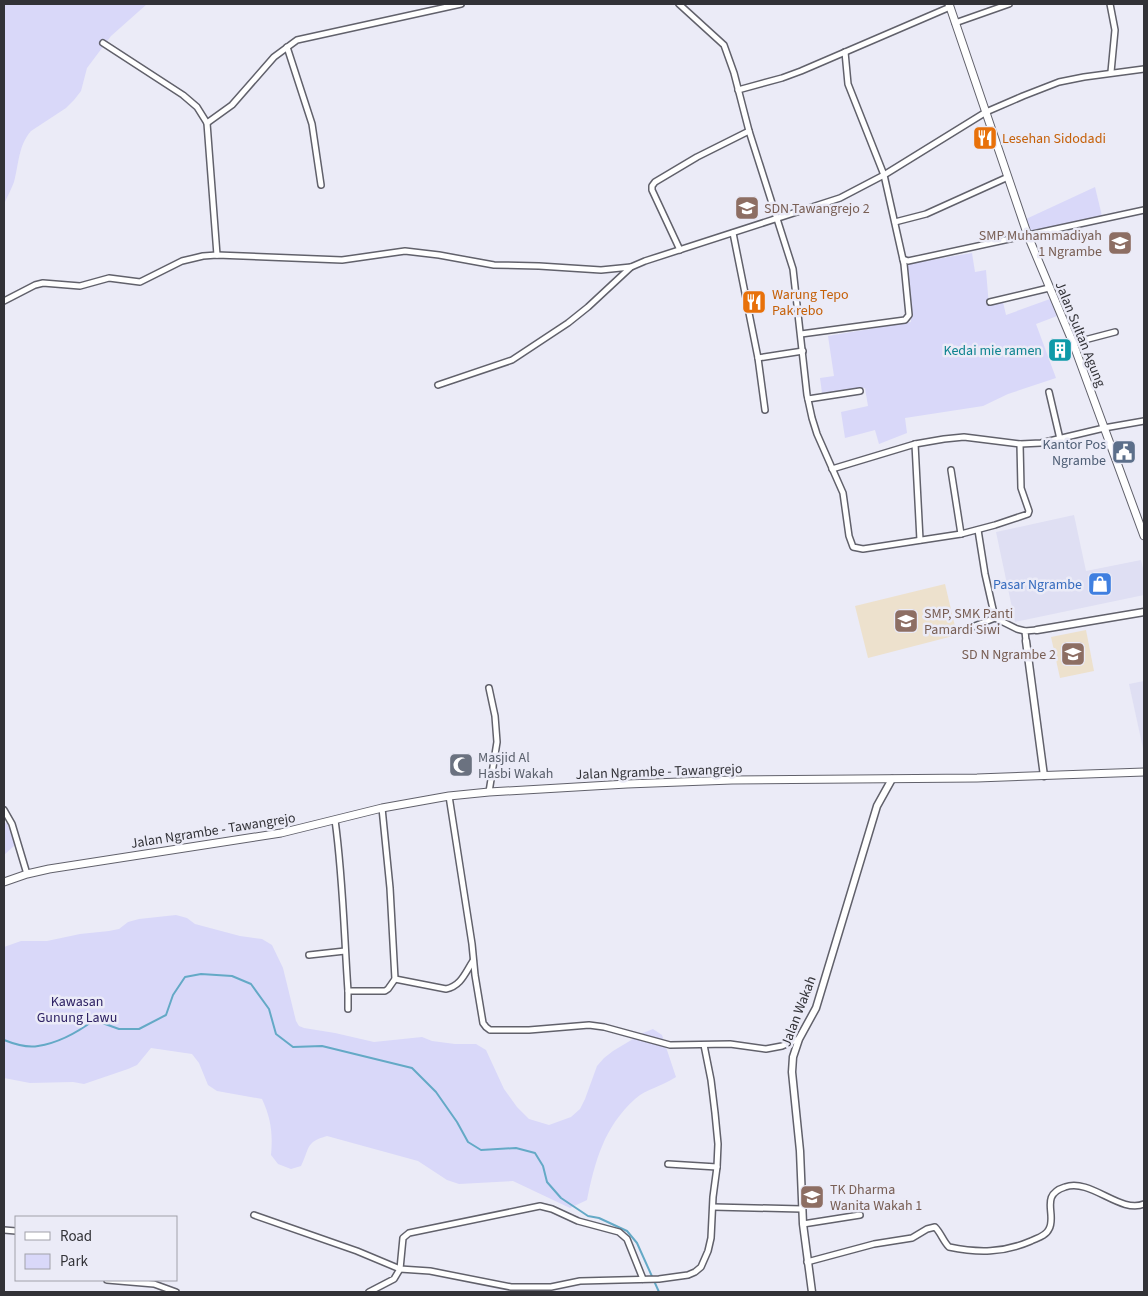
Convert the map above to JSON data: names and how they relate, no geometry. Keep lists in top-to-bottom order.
{
  "streets": {
    "main road": ["Jalan Sultan Agung", "Jalan Ngrambe - Tawangrejo"],
    "street": ["Jalan Wakah"]
  },
  "crossings": [
    ["Jalan Ngrambe - Tawangrejo", "Jalan Wakah"]
  ],
  "parks": ["Kawasan Gunung Lawu"],
  "places": {
    "restaurant": ["Lesehan Sidodadi", "Warung Tepo Pak rebo"],
    "school or university": [
      "SDN Tawangrejo 2",
      "SMP Muhammadiyah 1 Ngrambe",
      "SMP, SMK Panti Pamardi Siwi",
      "SD N Ngrambe 2",
      "TK Dharma Wanita Wakah 1"
    ],
    "building": ["Kedai mie ramen"],
    "public building": ["Kantor Pos Ngrambe"],
    "shop": ["Pasar Ngrambe"],
    "mosque": ["Masjid Al Hasbi Wakah"]
  },
  "legend": ["Road", "Park"]
}
